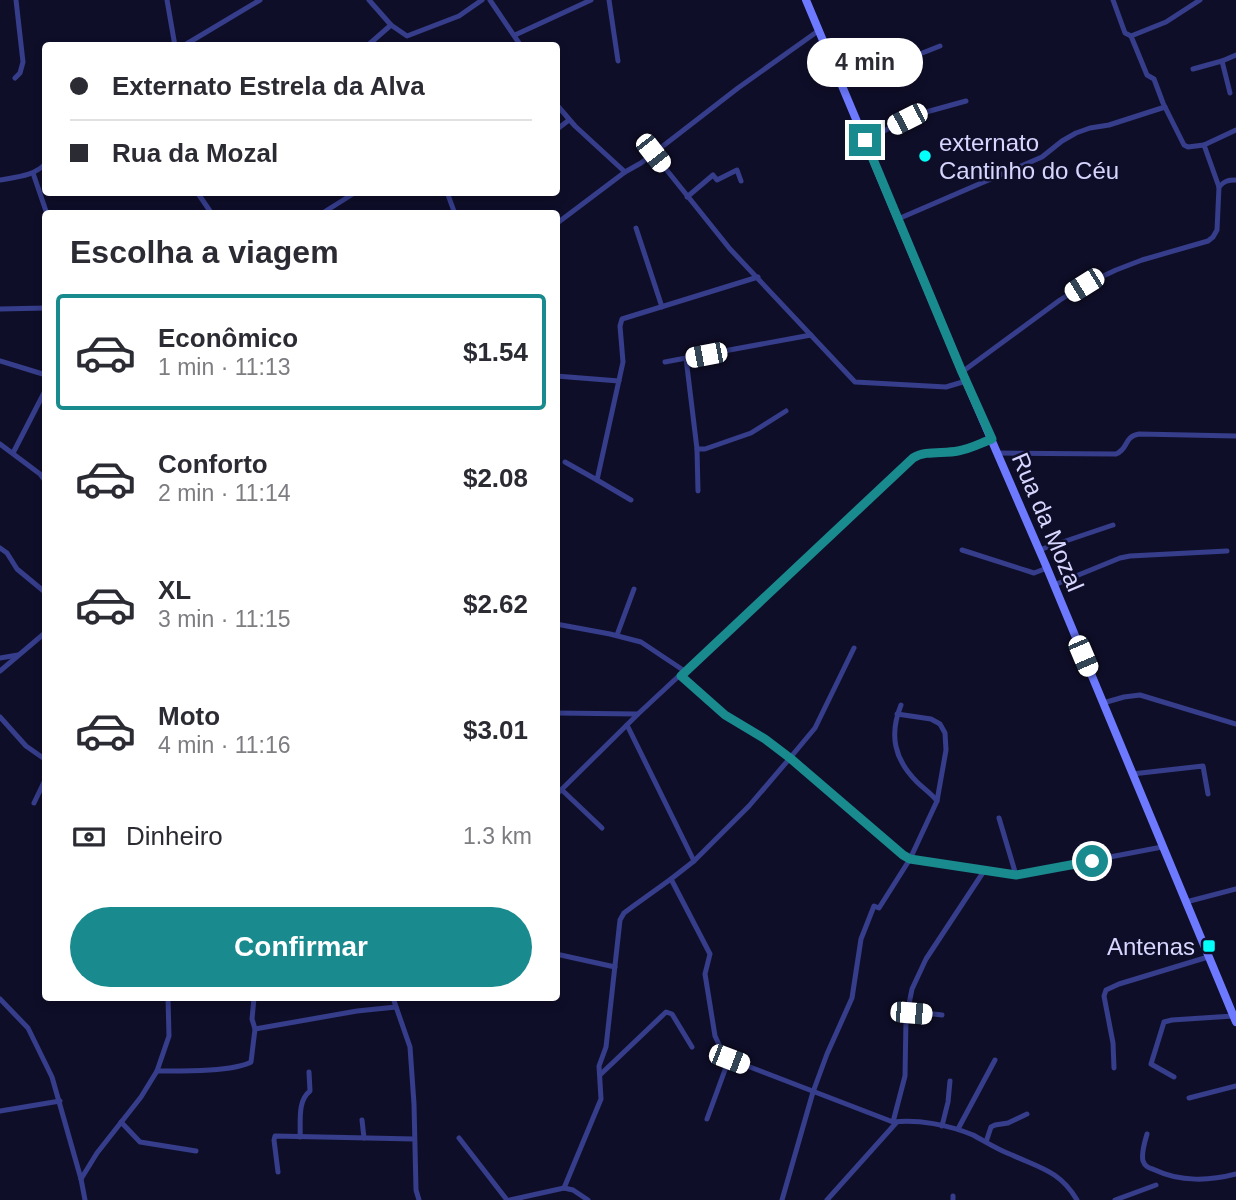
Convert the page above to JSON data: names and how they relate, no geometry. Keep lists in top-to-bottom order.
{
  "streets": {
    "main road": ["Rua da Mozal"]
  },
  "places": {
    "other": ["externato Cantinho do Céu"],
    "transit": ["Antenas"]
  },
  "page": {
    "bubble": "4 min",
    "banner": ["Externato Estrela da Alva", "Rua da Mozal"],
    "heading": "Escolha a viagem",
    "list": [
      {
        "name": "Econômico",
        "note": "1 min · 11:13",
        "value": "$1.54"
      },
      {
        "name": "Conforto",
        "note": "2 min · 11:14",
        "value": "$2.08"
      },
      {
        "name": "XL",
        "note": "3 min · 11:15",
        "value": "$2.62"
      },
      {
        "name": "Moto",
        "note": "4 min · 11:16",
        "value": "$3.01"
      }
    ],
    "pay": ["Dinheiro", "1.3 km"],
    "buttons": "Confirmar"
  }
}
